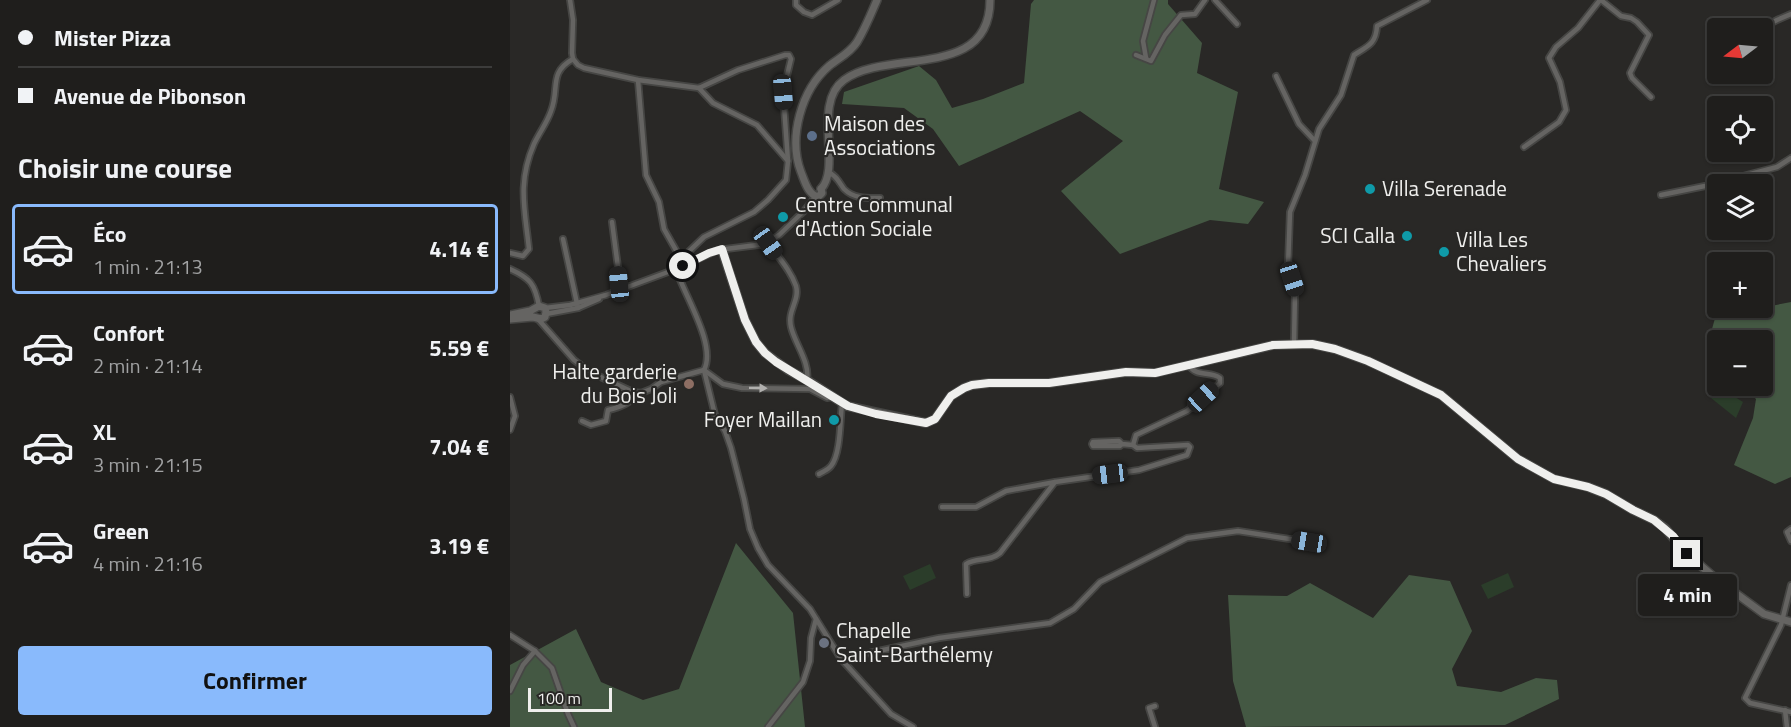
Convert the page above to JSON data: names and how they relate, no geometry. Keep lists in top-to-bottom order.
{
  "places": [
    "Maison des Associations",
    "Villa Serenade",
    "Centre Communal d'Action Sociale",
    "SCI Calla",
    "Villa Les Chevaliers",
    "Halte garderie du Bois Joli",
    "Foyer Maillan",
    "Chapelle Saint-Barthélemy"
  ],
  "scale_bar": "100 m",
  "north": "left",
  "page": {
    "banner": ["Mister Pizza", "Avenue de Pibonson"],
    "map_buttons": ["+", "−"],
    "heading": "Choisir une course",
    "list": [
      {
        "name": "Éco",
        "note": "1 min · 21:13",
        "value": "4.14 €"
      },
      {
        "name": "Confort",
        "note": "2 min · 21:14",
        "value": "5.59 €"
      },
      {
        "name": "XL",
        "note": "3 min · 21:15",
        "value": "7.04 €"
      },
      {
        "name": "Green",
        "note": "4 min · 21:16",
        "value": "3.19 €"
      }
    ],
    "bubble": "4 min",
    "buttons": "Confirmer",
    "scale": "100 m"
  }
}
